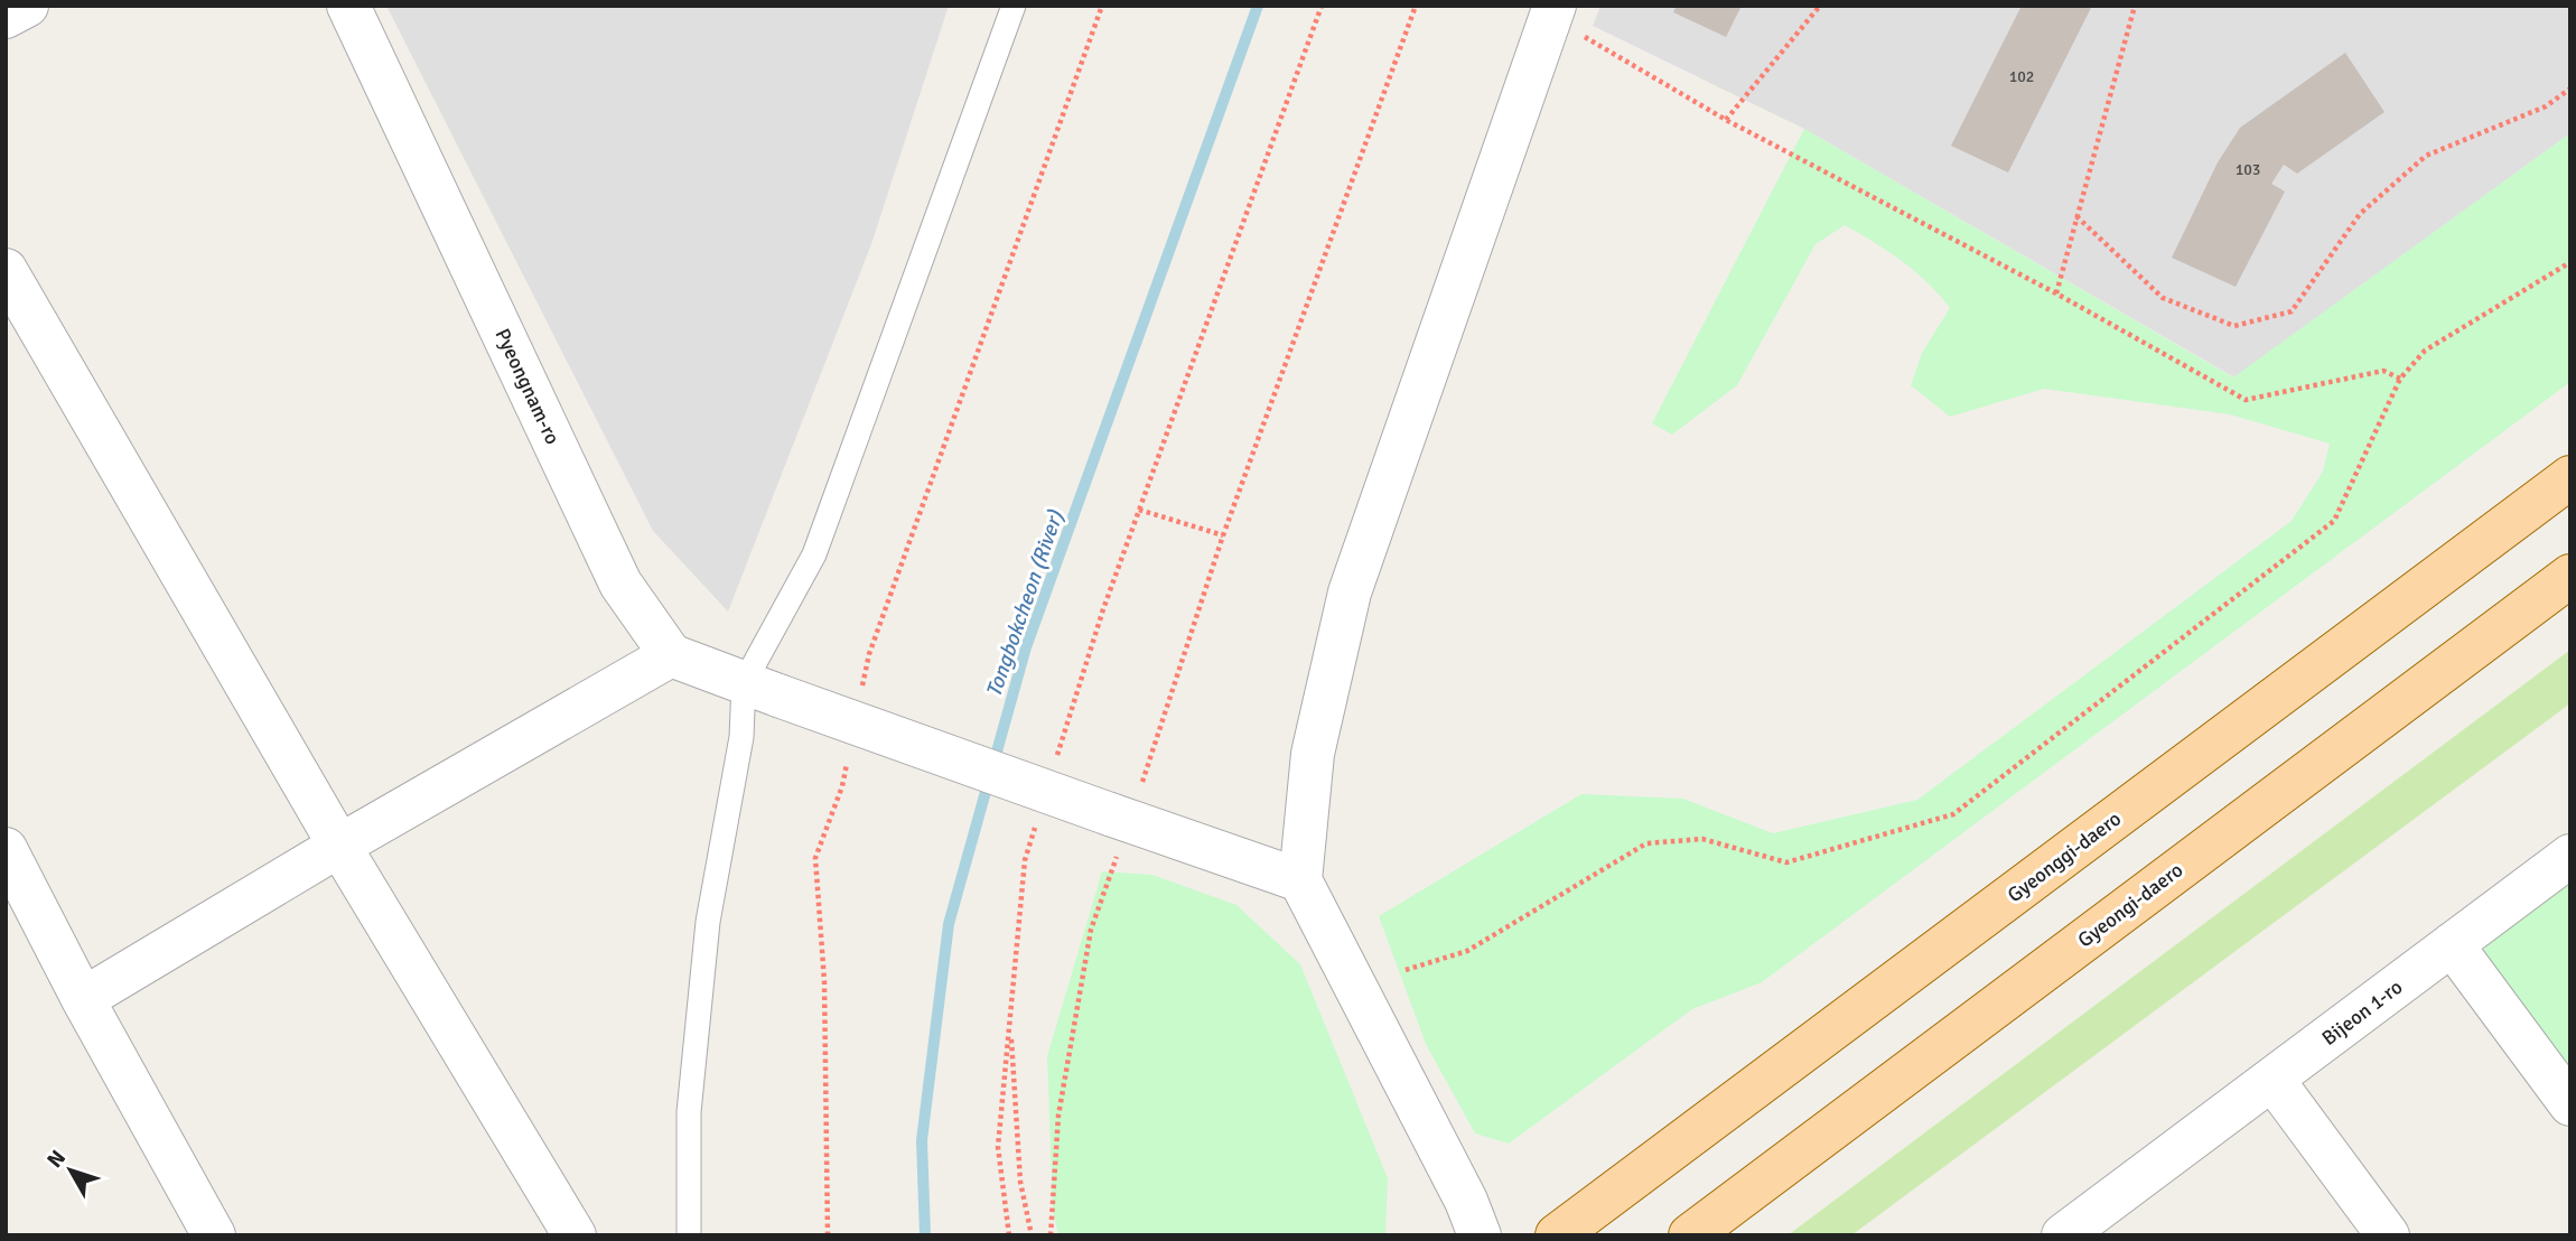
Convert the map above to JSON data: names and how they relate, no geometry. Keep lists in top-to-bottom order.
{
  "streets": {
    "main road": ["Gyeonggi-daero", "Gyeongi-daero"],
    "street": ["Pyeongnam-ro", "Bijeon 1-ro"]
  },
  "water": ["Tongbokcheon (River)"],
  "house_numbers": ["102", "103"],
  "north": "top left"
}
